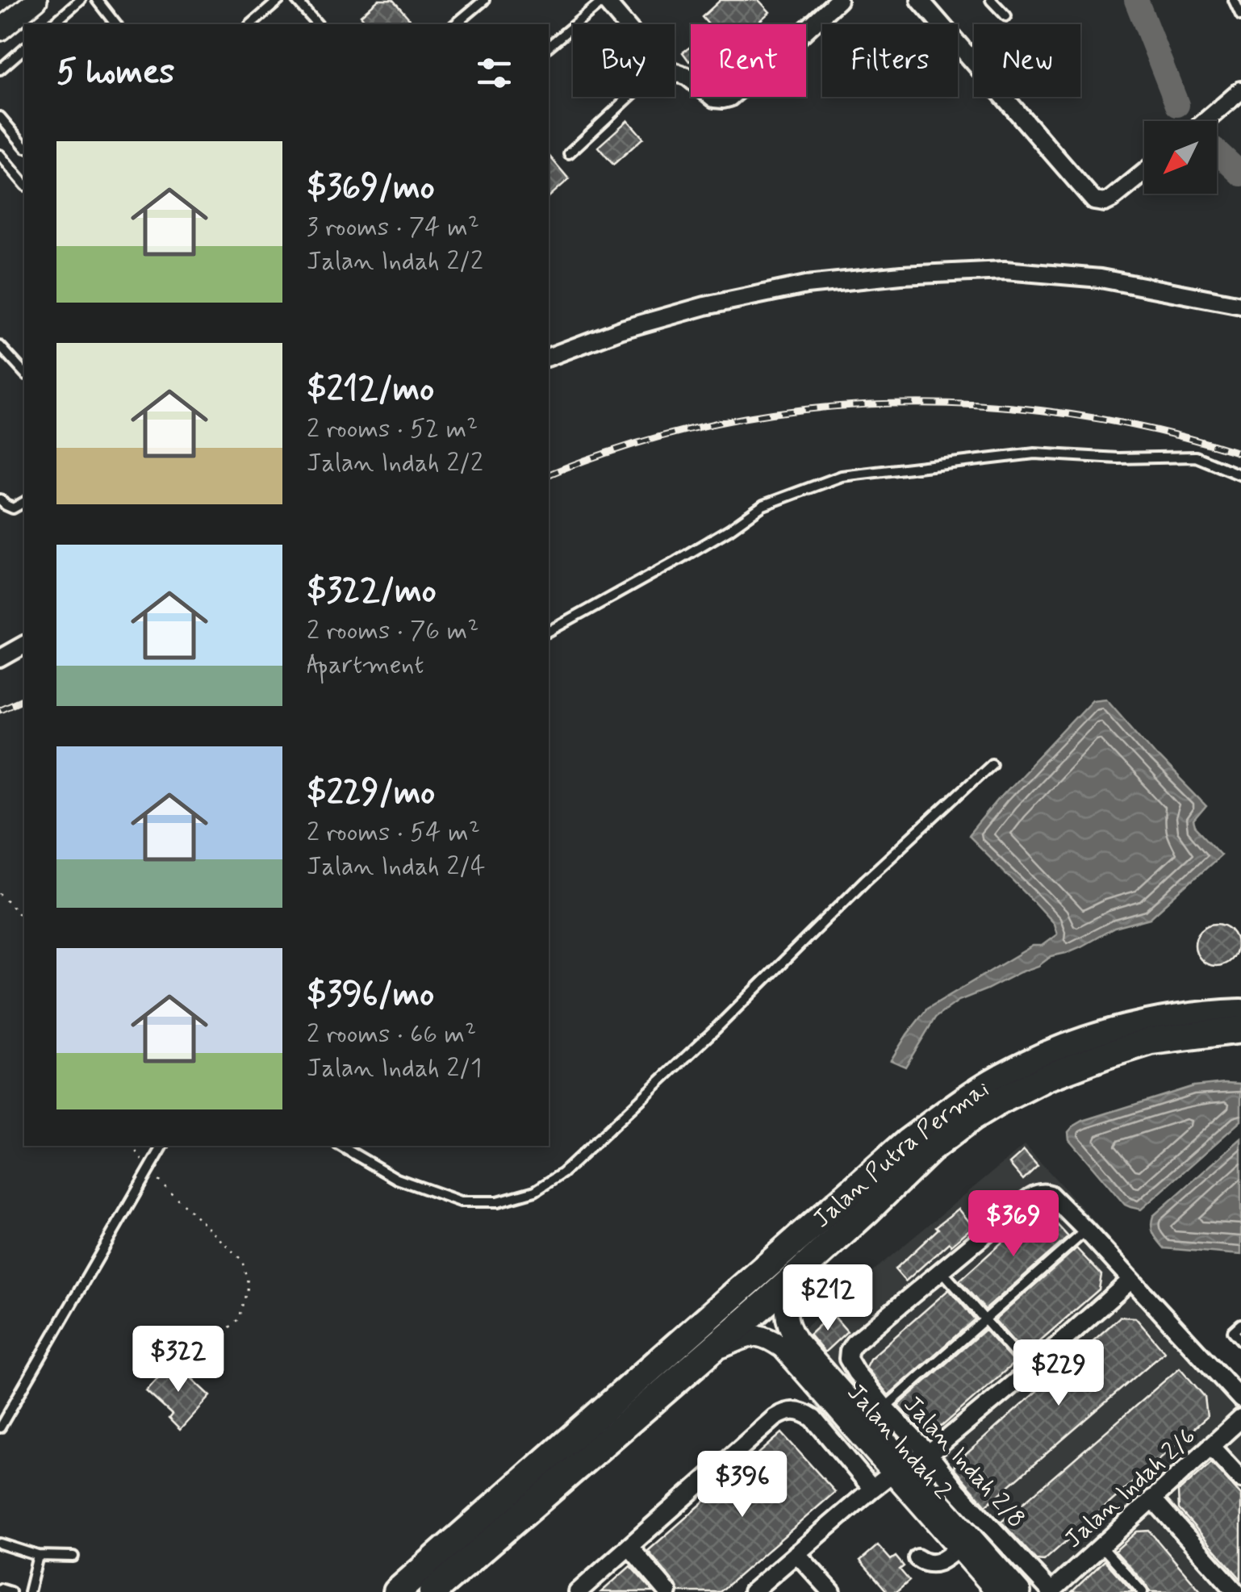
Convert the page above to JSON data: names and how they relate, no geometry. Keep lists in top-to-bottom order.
{
  "streets": {
    "main road": ["Jalan Putra Permai"],
    "street": ["Jalan Indah 2", "Jalan Indah 2/8", "Jalan Indah 2/6"]
  },
  "crossings": [
    ["Jalan Putra Permai", "Jalan Indah 2"],
    ["Jalan Indah 2/8", "Jalan Indah 2/6"]
  ],
  "north": "bottom left",
  "page": {
    "chip": [
      "Buy",
      "Rent",
      "Filters",
      "New"
    ],
    "heading": "5 homes",
    "list": [
      {
        "name": "$369/mo",
        "note": "3 rooms · 74 m² · Jalan Indah 2/2"
      },
      {
        "name": "$212/mo",
        "note": "2 rooms · 52 m² · Jalan Indah 2/2"
      },
      {
        "name": "$322/mo",
        "note": "2 rooms · 76 m² · Apartment"
      },
      {
        "name": "$229/mo",
        "note": "2 rooms · 54 m² · Jalan Indah 2/4"
      },
      {
        "name": "$396/mo",
        "note": "2 rooms · 66 m² · Jalan Indah 2/1"
      }
    ],
    "price": [
      "$369",
      "$212",
      "$322",
      "$229",
      "$396"
    ]
  }
}
